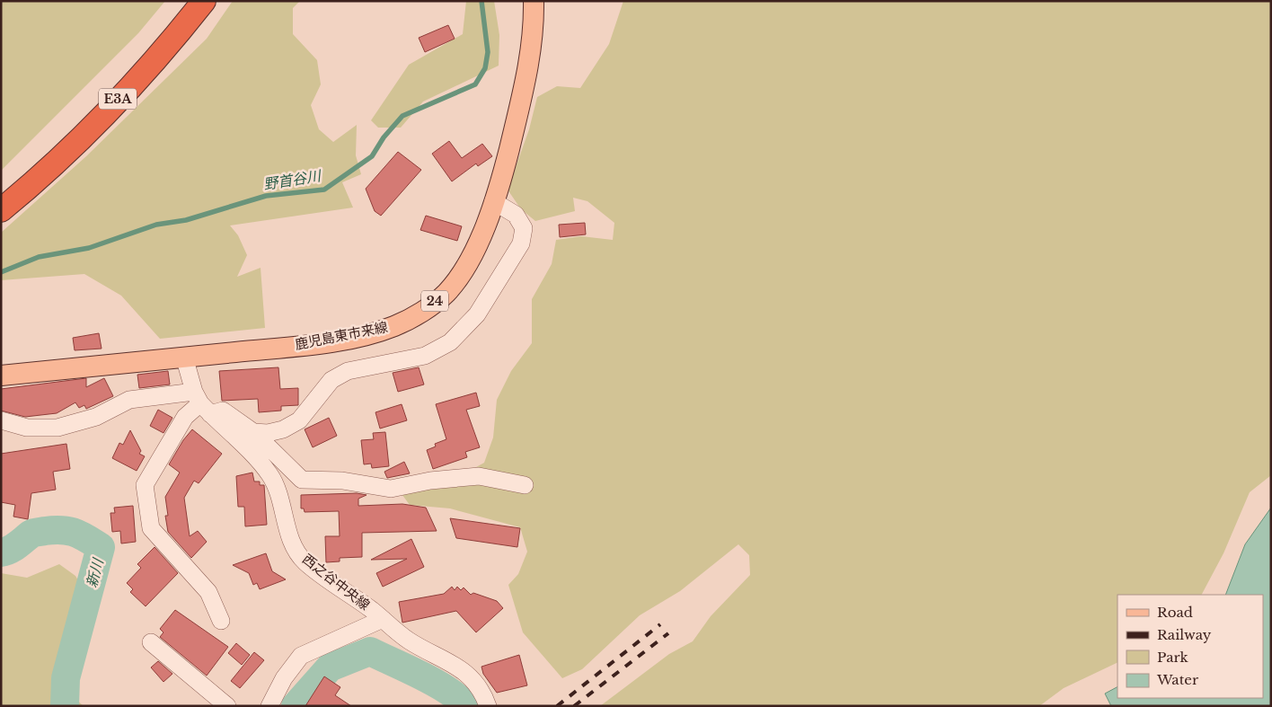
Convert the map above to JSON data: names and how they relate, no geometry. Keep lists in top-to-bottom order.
{
  "streets": {
    "highway": ["E3A"],
    "main road": ["24", "鹿児島東市来線"],
    "street": ["西之谷中央線"]
  },
  "crossings": [
    ["鹿児島東市来線", "西之谷中央線"]
  ],
  "water": ["野首谷川", "新川"],
  "legend": [
    "Road",
    "Railway",
    "Park",
    "Water"
  ]
}
